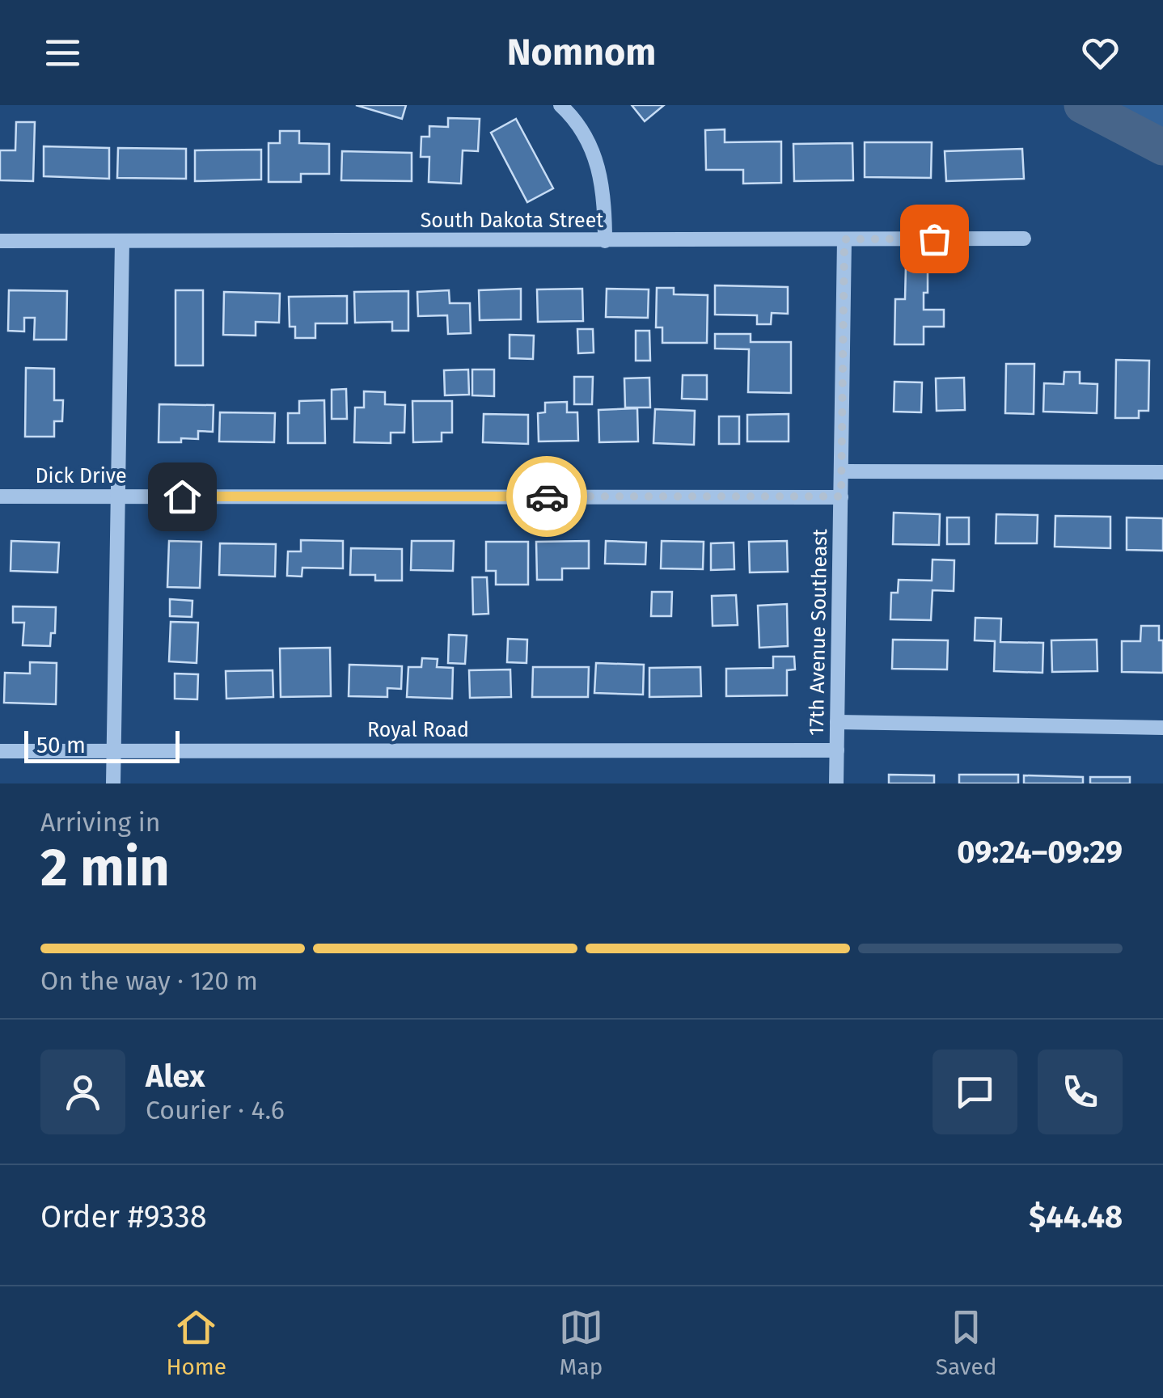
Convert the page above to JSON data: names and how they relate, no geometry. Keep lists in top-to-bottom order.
{
  "streets": {
    "street": [
      "South Dakota Street",
      "Dick Drive",
      "17th Avenue Southeast",
      "Royal Road"
    ]
  },
  "crossings": [
    ["South Dakota Street", "17th Avenue Southeast"],
    ["Dick Drive", "17th Avenue Southeast"],
    ["17th Avenue Southeast", "Royal Road"]
  ],
  "scale_bar": "50 m",
  "page": {
    "header": "Nomnom",
    "scale": "50 m",
    "heading": ["2 min", "Arriving in", "09:24–09:29"],
    "panel": [
      "Alex",
      "Courier · 4.6",
      "Order #9338",
      "$44.48"
    ],
    "bar": "On the way · 120 m",
    "tabs": ["Home", "Map", "Saved"]
  }
}
